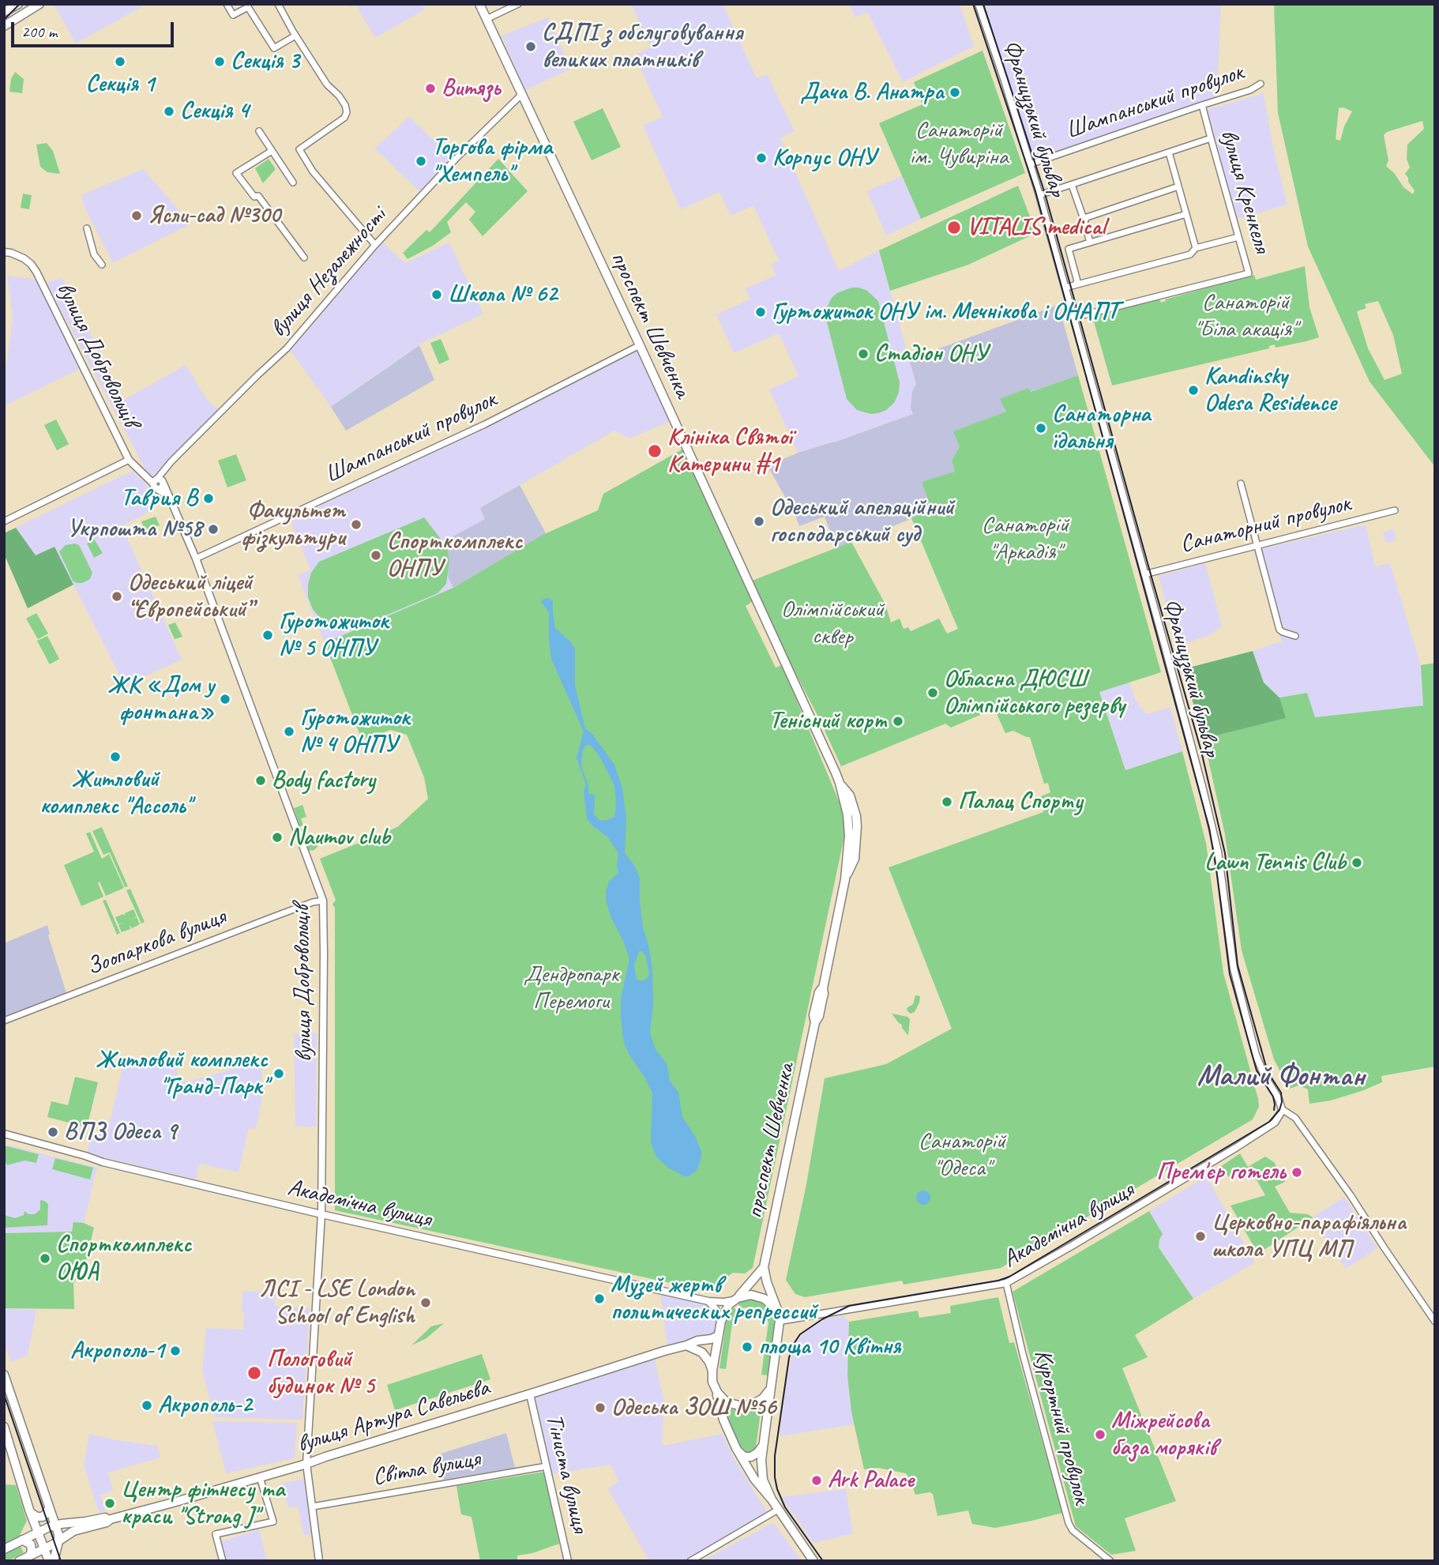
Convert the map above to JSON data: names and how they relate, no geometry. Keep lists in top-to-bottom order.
{
  "streets": {
    "main road": ["проспект Шевченка", "вулиця Артура Савельєва"],
    "street": [
      "Шампанський провулок",
      "Французький бульвар",
      "вулиця Кренкеля",
      "вулиця Незалежності",
      "вулиця Добровольців",
      "Санаторний провулок",
      "Зоопаркова вулиця",
      "Академічна вулиця",
      "Курортний провулок",
      "Світла вулиця",
      "Тіниста вулиця"
    ]
  },
  "crossings": [
    ["Шампанський провулок", "Французький бульвар"],
    ["Шампанський провулок", "вулиця Кренкеля"],
    ["Шампанський провулок", "проспект Шевченка"],
    ["Шампанський провулок", "вулиця Добровольців"],
    ["Французький бульвар", "вулиця Кренкеля"],
    ["Французький бульвар", "Санаторний провулок"],
    ["Французький бульвар", "Академічна вулиця"],
    ["вулиця Незалежності", "проспект Шевченка"],
    ["вулиця Незалежності", "вулиця Добровольців"],
    ["проспект Шевченка", "Академічна вулиця"],
    ["проспект Шевченка", "вулиця Артура Савельєва"],
    ["вулиця Добровольців", "Зоопаркова вулиця"],
    ["вулиця Добровольців", "Академічна вулиця"],
    ["вулиця Добровольців", "вулиця Артура Савельєва"],
    ["вулиця Добровольців", "Світла вулиця"],
    ["Академічна вулиця", "вулиця Артура Савельєва"],
    ["Академічна вулиця", "Курортний провулок"],
    ["вулиця Артура Савельєва", "Тіниста вулиця"],
    ["Світла вулиця", "Тіниста вулиця"]
  ],
  "districts": ["Малий Фонтан"],
  "parks": [
    "Санаторій ім. Чувиріна",
    "Санаторій \"Біла акація\"",
    "Санаторій \"Аркадія\"",
    "Олімпійський сквер",
    "Дендропарк Перемоги",
    "Санаторій \"Одеса\""
  ],
  "places": [
    "СДПІ з обслуговування великих платників",
    "Секція 1",
    "Секція 3",
    "Витязь",
    "Дача В. Анатра",
    "Секція 4",
    "Корпус ОНУ",
    "Торгова фірма \"Хемпель\"",
    "Ясли-сад №300",
    "VITALIS medical",
    "Школа № 62",
    "Гуртожиток ОНУ ім. Мечнікова і ОНАПТ",
    "Стадіон ОНУ",
    "Kandinsky Odesa Residence",
    "Санаторна їдальня",
    "Клініка Святої Катерини #1",
    "Таврия В",
    "Одеський апеляційний господарський суд",
    "Факультет фізкультури",
    "Укрпошта №58",
    "Спорткомплекс ОНПУ",
    "Одеський ліцей “Європейський”",
    "Гуротожиток № 5 ОНПУ",
    "Обласна ДЮСШ Олімпійського резерву",
    "ЖК «Дом у фонтана»",
    "Тенісний корт",
    "Гуротожиток № 4 ОНПУ",
    "Житловий комплекс \"Ассоль\"",
    "Body factory",
    "Палац Спорту",
    "Naumov club",
    "Lawn Tennis Club",
    "Житловий комплекс \"Гранд-Парк\"",
    "ВПЗ Одеса 9",
    "Прем'єр готель",
    "Церковно-парафіяльна школа УПЦ МП",
    "Спорткомплекс ОЮА",
    "Музей жертв политических репрессий",
    "ЛСІ - LSE London School of English",
    "площа 10 Квітня",
    "Акрополь-1",
    "Пологовий будинок № 5",
    "Акрополь-2",
    "Одеська ЗОШ №56",
    "Міжрейсова база моряків",
    "Ark Palace",
    "Центр фітнесу та краси \"Strong J\""
  ],
  "scale_bar": "200 m"
}
